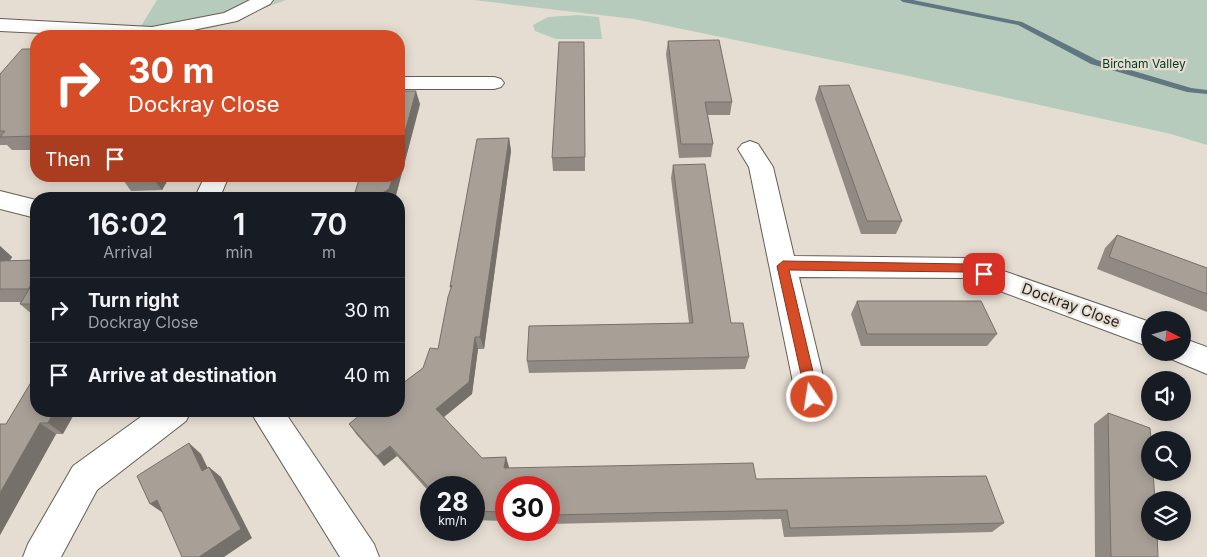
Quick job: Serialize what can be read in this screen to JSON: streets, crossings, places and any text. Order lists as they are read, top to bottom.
{
  "streets": {
    "street": ["Dockray Close"]
  },
  "parks": ["Bircham Valley"],
  "north": "right",
  "page": {
    "turn": ["30 m", "Dockray Close"],
    "then": "Then",
    "eta": [
      "16:02",
      "Arrival",
      "1",
      "min",
      "70",
      "m"
    ],
    "list": [
      {
        "name": "Turn right",
        "note": "Dockray Close",
        "value": "30 m"
      },
      {
        "name": "Arrive at destination",
        "value": "40 m"
      }
    ],
    "speed": "28 km/h",
    "limit": "30"
  }
}
